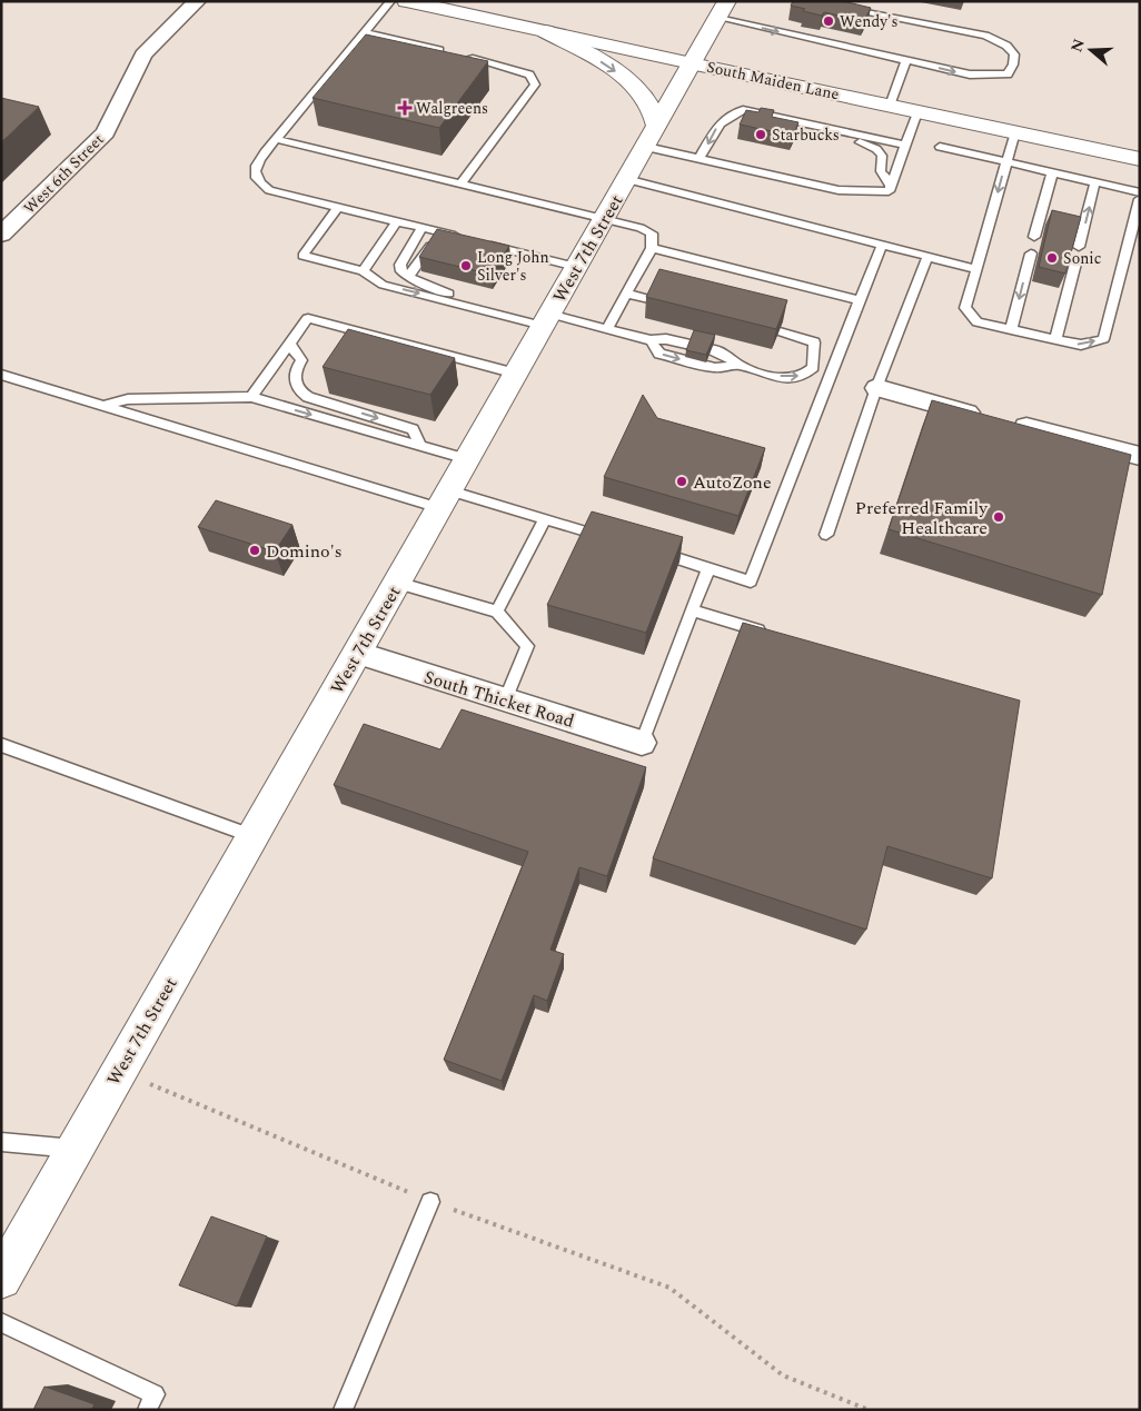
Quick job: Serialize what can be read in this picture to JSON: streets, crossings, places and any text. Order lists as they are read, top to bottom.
{
  "streets": {
    "main road": ["South Maiden Lane", "West 7th Street"],
    "street": ["West 6th Street", "South Thicket Road"]
  },
  "crossings": [
    ["South Maiden Lane", "West 7th Street"],
    ["West 7th Street", "South Thicket Road"]
  ],
  "places": {
    "other": [
      "Wendy's",
      "Starbucks",
      "Sonic",
      "Long John Silver's",
      "AutoZone",
      "Preferred Family Healthcare",
      "Domino's"
    ],
    "health": ["Walgreens"]
  },
  "north": "left"
}
